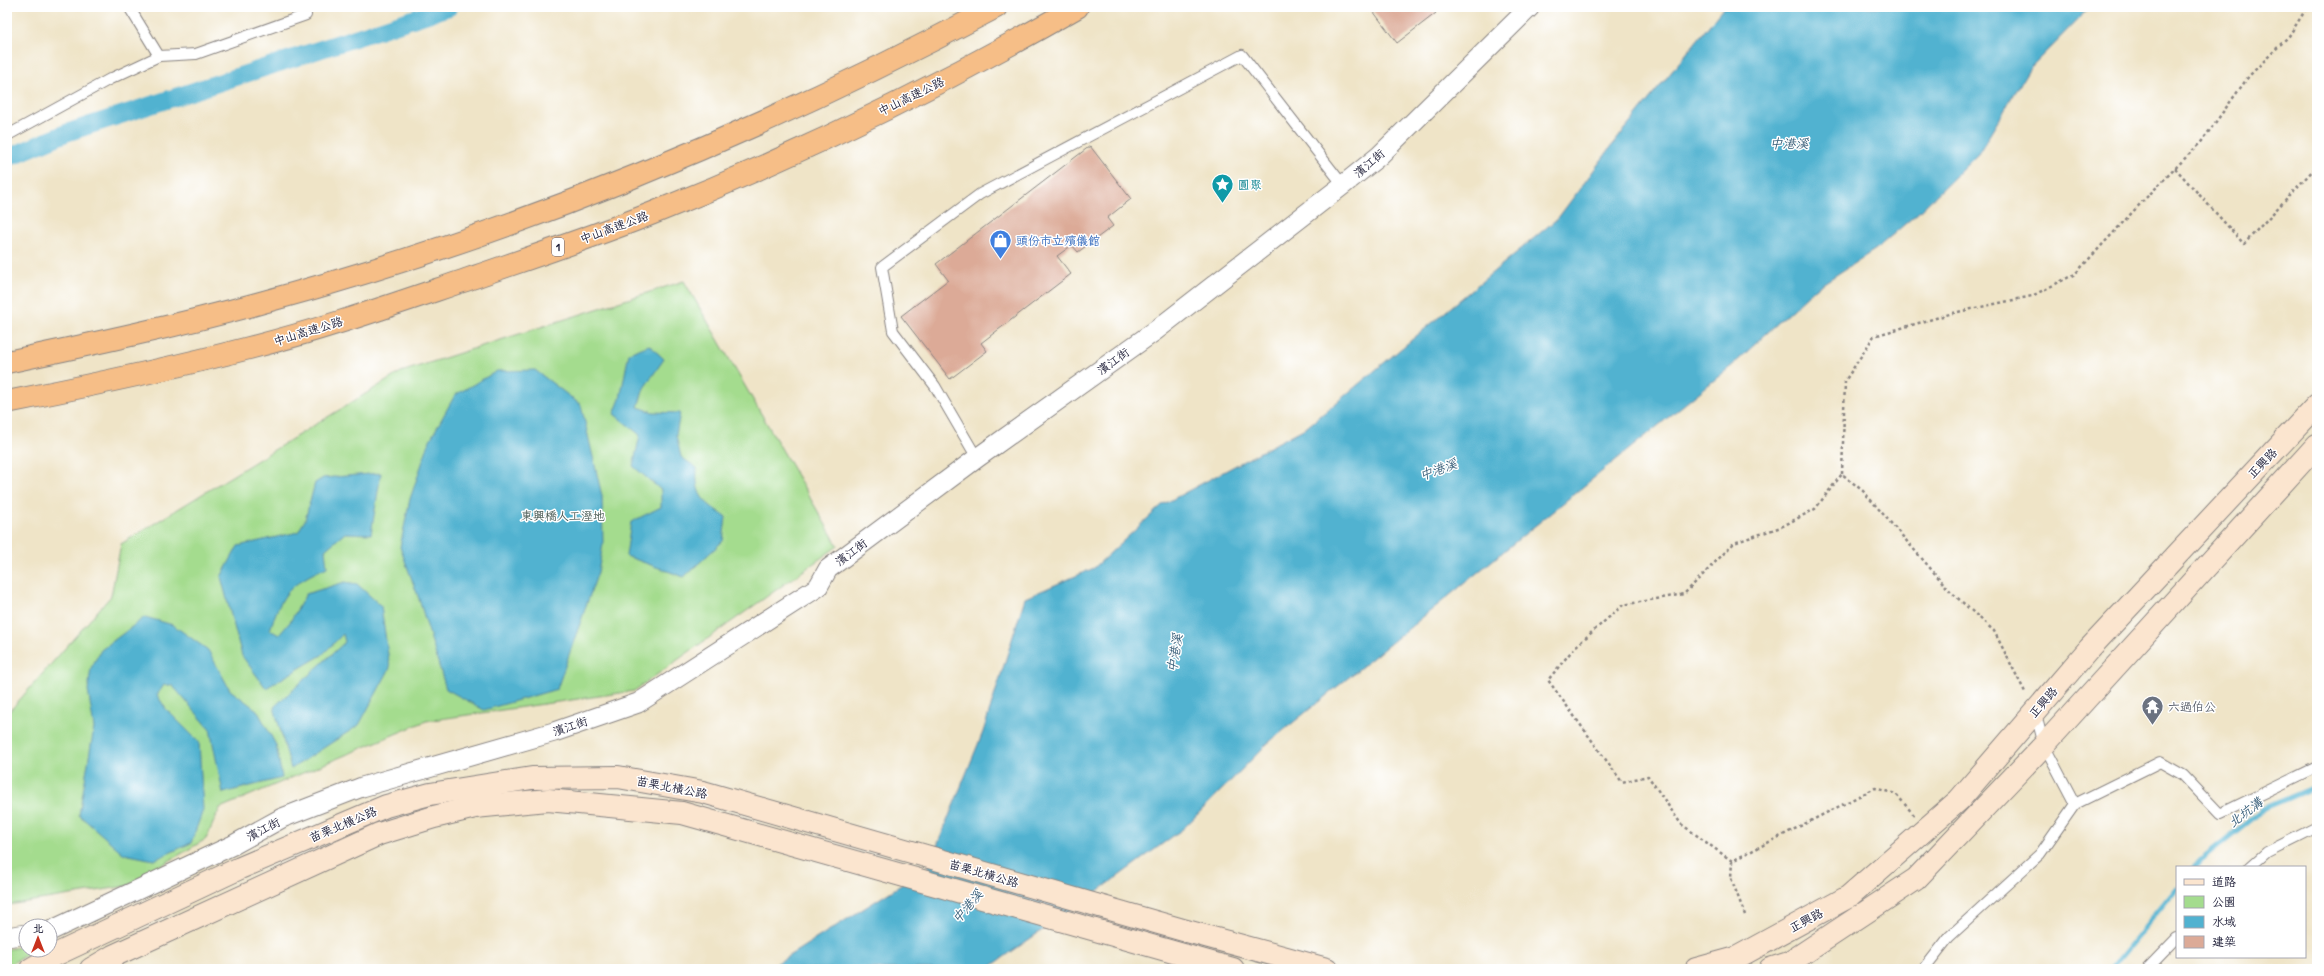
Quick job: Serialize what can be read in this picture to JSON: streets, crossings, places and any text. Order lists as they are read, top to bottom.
{
  "streets": {
    "highway": ["中山高速公路", "1"],
    "main road": ["正興路", "苗栗北橫公路"],
    "street": ["濱江街"]
  },
  "water": ["中港溪", "北坑溝"],
  "parks": ["東興橋人工溼地"],
  "places": {
    "place": ["圓聚"],
    "shop": ["頭份市立殯儀館"],
    "temple": ["六過伯公"]
  },
  "legend": [
    "道路",
    "公園",
    "水域",
    "建築"
  ],
  "north": "top"
}
